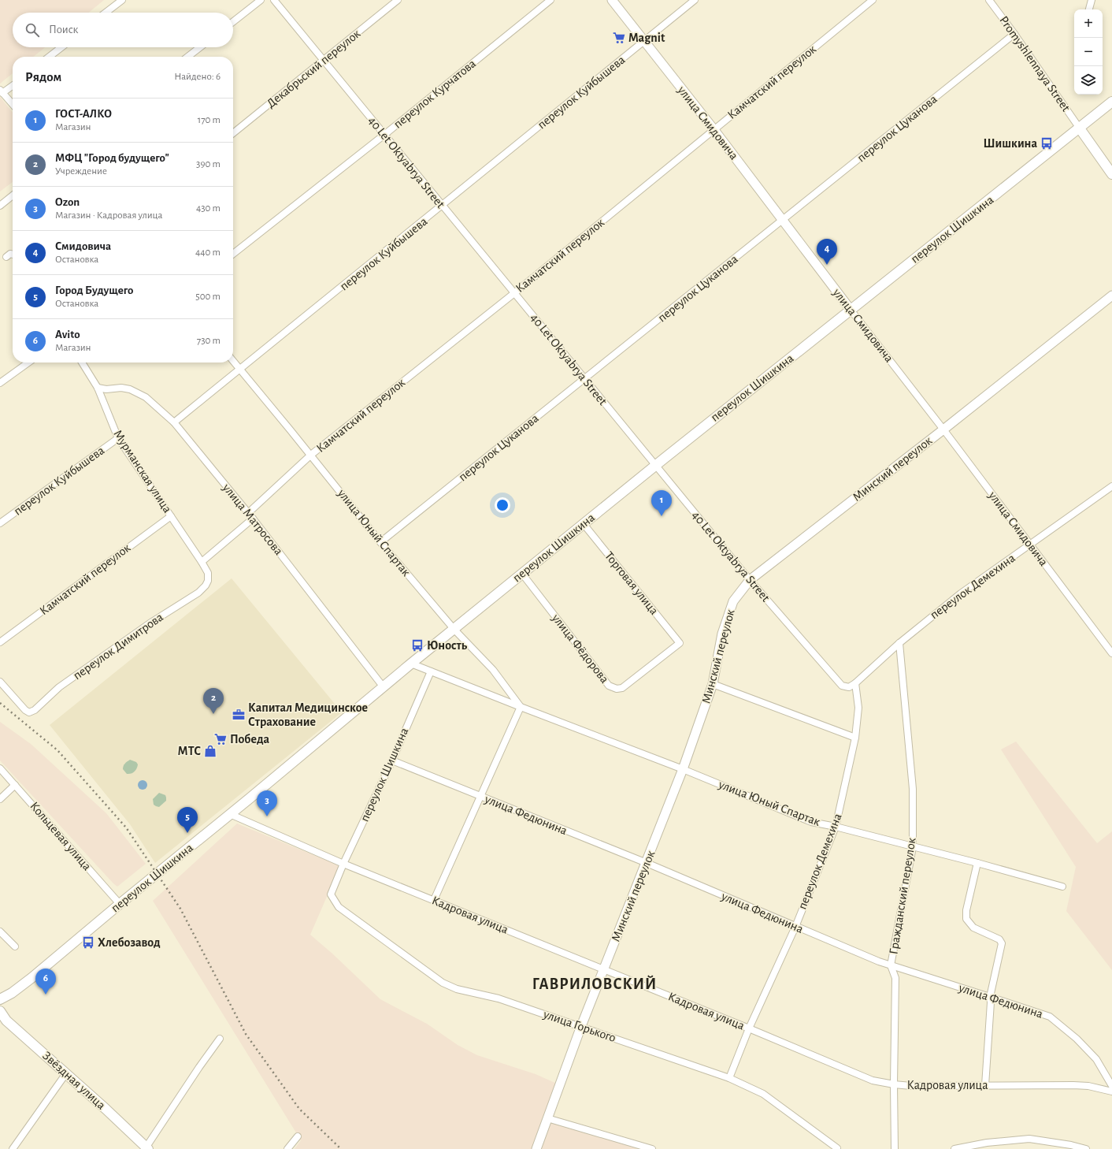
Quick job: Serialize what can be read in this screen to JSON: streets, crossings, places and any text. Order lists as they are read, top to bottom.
{
  "streets": {
    "main road": ["переулок Шишкина", "Звёздная улица"],
    "street": [
      "Promyshlennaya Street",
      "Декабрьский переулок",
      "Камчатский переулок",
      "переулок Куйбышева",
      "переулок Курчатова",
      "улица Смидовича",
      "переулок Цуканова",
      "40 Let Oktyabrya Street",
      "Минский переулок",
      "Мурманская улица",
      "улица Матросова",
      "улица Юный Спартак",
      "Торговая улица",
      "переулок Демехина",
      "переулок Димитрова",
      "улица Фёдорова",
      "улица Федюнина",
      "Кольцевая улица",
      "Гражданский переулок",
      "Кадровая улица",
      "улица Горького"
    ]
  },
  "crossings": [
    ["Promyshlennaya Street", "переулок Цуканова"],
    ["Promyshlennaya Street", "переулок Шишкина"],
    ["Декабрьский переулок", "40 Let Oktyabrya Street"],
    ["Камчатский переулок", "улица Смидовича"],
    ["Камчатский переулок", "40 Let Oktyabrya Street"],
    ["Камчатский переулок", "Мурманская улица"],
    ["Камчатский переулок", "улица Матросова"],
    ["Камчатский переулок", "улица Юный Спартак"],
    ["переулок Куйбышева", "улица Смидовича"],
    ["переулок Куйбышева", "40 Let Oktyabrya Street"],
    ["переулок Куйбышева", "Мурманская улица"],
    ["переулок Куйбышева", "улица Матросова"],
    ["переулок Куйбышева", "улица Юный Спартак"],
    ["переулок Курчатова", "40 Let Oktyabrya Street"],
    ["улица Смидовича", "переулок Цуканова"],
    ["улица Смидовича", "переулок Шишкина"],
    ["улица Смидовича", "Минский переулок"],
    ["улица Смидовича", "переулок Демехина"],
    ["переулок Цуканова", "40 Let Oktyabrya Street"],
    ["переулок Цуканова", "улица Юный Спартак"],
    ["40 Let Oktyabrya Street", "переулок Шишкина"],
    ["40 Let Oktyabrya Street", "Минский переулок"],
    ["40 Let Oktyabrya Street", "переулок Демехина"],
    ["переулок Шишкина", "улица Матросова"],
    ["переулок Шишкина", "улица Юный Спартак"],
    ["переулок Шишкина", "Торговая улица"],
    ["переулок Шишкина", "улица Фёдорова"],
    ["переулок Шишкина", "улица Федюнина"],
    ["переулок Шишкина", "Кольцевая улица"],
    ["переулок Шишкина", "Кадровая улица"],
    ["переулок Шишкина", "улица Горького"],
    ["Минский переулок", "улица Юный Спартак"],
    ["Минский переулок", "улица Федюнина"],
    ["Минский переулок", "Кадровая улица"],
    ["Минский переулок", "улица Горького"],
    ["Мурманская улица", "улица Матросова"],
    ["Мурманская улица", "переулок Димитрова"],
    ["улица Юный Спартак", "переулок Демехина"],
    ["улица Юный Спартак", "Гражданский переулок"],
    ["Торговая улица", "улица Фёдорова"],
    ["переулок Демехина", "улица Федюнина"],
    ["переулок Демехина", "Гражданский переулок"],
    ["переулок Демехина", "Кадровая улица"],
    ["переулок Демехина", "улица Горького"],
    ["улица Федюнина", "Гражданский переулок"],
    ["Гражданский переулок", "Кадровая улица"]
  ],
  "districts": ["ГАВРИЛОВСКИЙ"],
  "places": {
    "supermarket": ["Magnit", "Победа"],
    "bus stop": ["Шишкина", "Юность", "Хлебозавод"],
    "office": ["Капитал Медицинское Страхование"],
    "shop": ["МТС"]
  },
  "page": {
    "map_buttons": ["+", "−"],
    "search": "Поиск",
    "heading": ["Рядом", "Найдено: 6"],
    "list": [
      {
        "mark": "1",
        "name": "ГОСТ-АЛКО",
        "note": "Магазин",
        "value": "170 m"
      },
      {
        "mark": "2",
        "name": "МФЦ \"Город будущего\"",
        "note": "Учреждение",
        "value": "390 m"
      },
      {
        "mark": "3",
        "name": "Ozon",
        "note": "Магазин · Кадровая улица",
        "value": "430 m"
      },
      {
        "mark": "4",
        "name": "Смидовича",
        "note": "Остановка",
        "value": "440 m"
      },
      {
        "mark": "5",
        "name": "Город Будущего",
        "note": "Остановка",
        "value": "500 m"
      },
      {
        "mark": "6",
        "name": "Avito",
        "note": "Магазин",
        "value": "730 m"
      }
    ],
    "pins": [
      "4",
      "1",
      "2",
      "3",
      "5",
      "6"
    ]
  }
}
